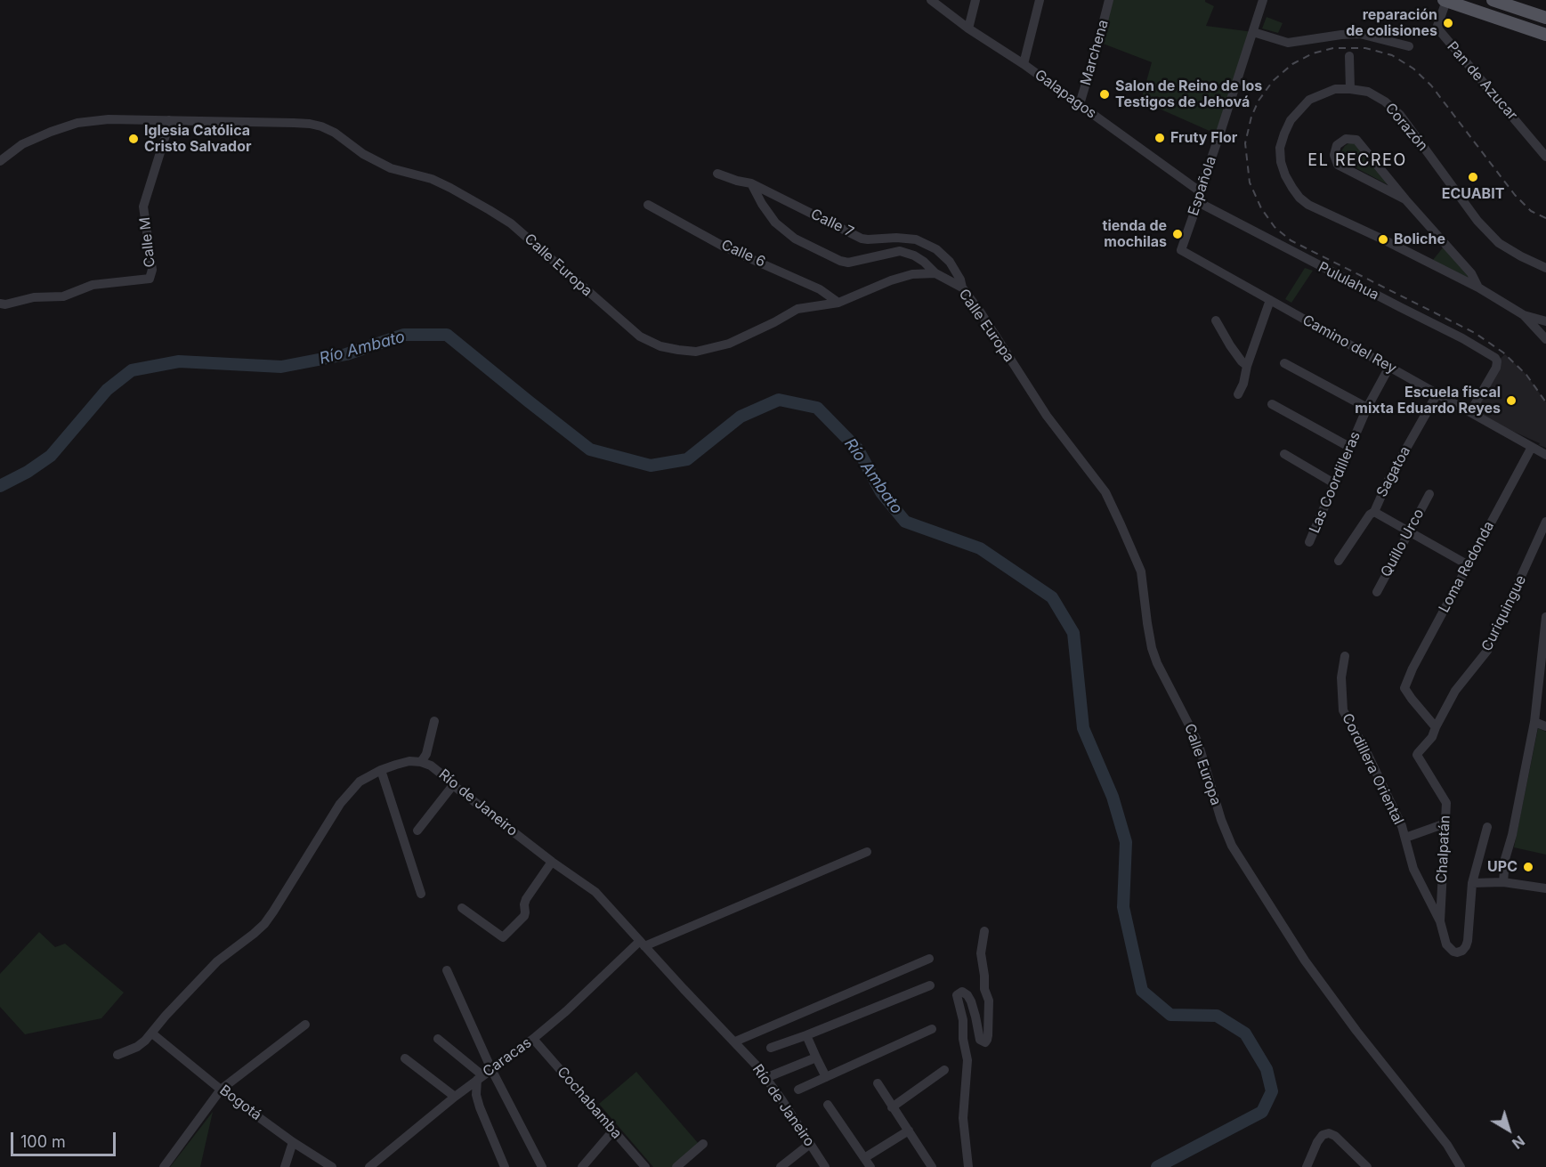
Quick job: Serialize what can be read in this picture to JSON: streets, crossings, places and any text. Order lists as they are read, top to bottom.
{
  "streets": {
    "street": [
      "Marchena",
      "Pan de Azucar",
      "Galapagos",
      "Corazón",
      "Española",
      "Calle 7",
      "Calle M",
      "Calle 6",
      "Calle Europa",
      "Pululahua",
      "Camino del Rey",
      "Sagatoa",
      "Las Coordilleras",
      "Quillo Urco",
      "Loma Redonda",
      "Curiquingue",
      "Cordillera Oriental",
      "Río de Janeiro",
      "Chalpatán",
      "Caracas",
      "Bogotá",
      "Cochabamba"
    ]
  },
  "crossings": [
    ["Marchena", "Galapagos"],
    ["Galapagos", "Española"],
    ["Española", "Pululahua"],
    ["Española", "Camino del Rey"],
    ["Calle 7", "Calle Europa"],
    ["Calle M", "Calle Europa"],
    ["Calle 6", "Calle Europa"],
    ["Pululahua", "Camino del Rey"],
    ["Camino del Rey", "Sagatoa"],
    ["Camino del Rey", "Las Coordilleras"],
    ["Camino del Rey", "Loma Redonda"],
    ["Sagatoa", "Quillo Urco"],
    ["Sagatoa", "Loma Redonda"],
    ["Loma Redonda", "Curiquingue"],
    ["Loma Redonda", "Chalpatán"],
    ["Curiquingue", "Chalpatán"],
    ["Cordillera Oriental", "Chalpatán"],
    ["Río de Janeiro", "Caracas"],
    ["Río de Janeiro", "Bogotá"],
    ["Caracas", "Cochabamba"]
  ],
  "districts": ["EL RECREO"],
  "water": ["Río Ambato"],
  "places": [
    "reparación de colisiones",
    "Salon de Reino de los Testigos de Jehová",
    "Fruty Flor",
    "Iglesia Católica Cristo Salvador",
    "ECUABIT",
    "tienda de mochilas",
    "Boliche",
    "Escuela fiscal mixta Eduardo Reyes",
    "UPC"
  ],
  "scale_bar": "100 m",
  "north": "bottom right"
}
